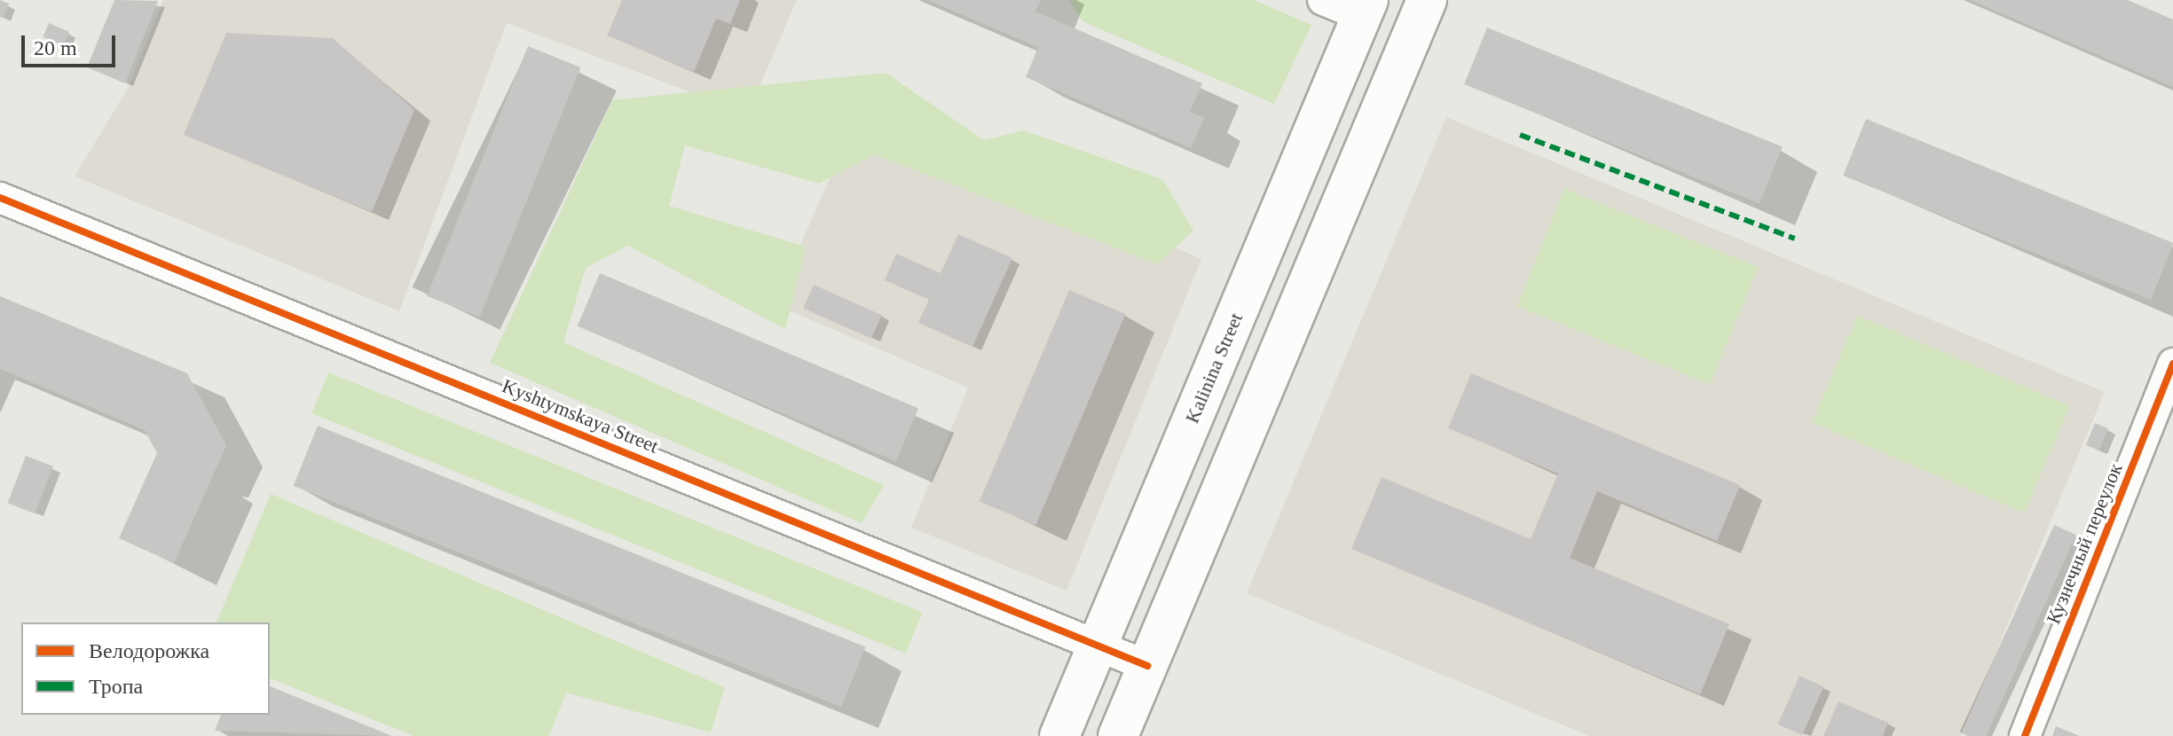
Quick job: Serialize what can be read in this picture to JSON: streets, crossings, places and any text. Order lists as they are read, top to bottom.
{
  "streets": {
    "main road": ["Kalinina Street"],
    "street": ["Kyshtymskaya Street", "Кузнечный переулок"]
  },
  "crossings": [
    ["Kalinina Street", "Kyshtymskaya Street"]
  ],
  "legend": ["Велодорожка", "Тропа"],
  "scale_bar": "20 m"
}
